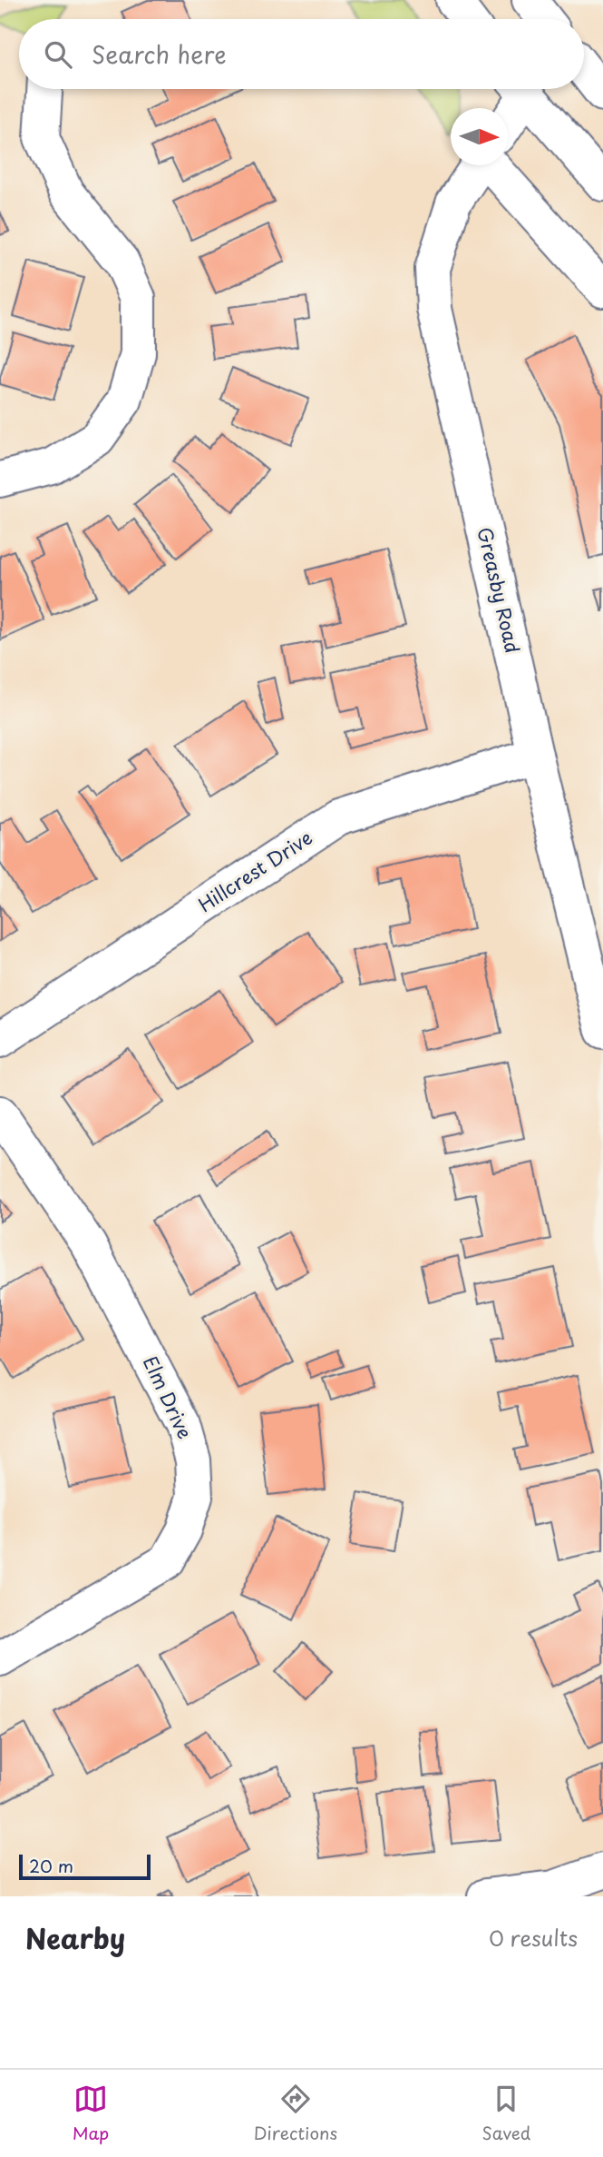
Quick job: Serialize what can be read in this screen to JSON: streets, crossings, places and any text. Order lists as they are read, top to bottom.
{
  "streets": {
    "street": ["Greasby Road", "Hillcrest Drive", "Elm Drive"]
  },
  "crossings": [
    ["Greasby Road", "Hillcrest Drive"]
  ],
  "scale_bar": "20 m",
  "north": "right",
  "page": {
    "search": "Search here",
    "scale": "20 m",
    "heading": ["Nearby", "0 results"],
    "nav": ["Map", "Directions", "Saved"]
  }
}
